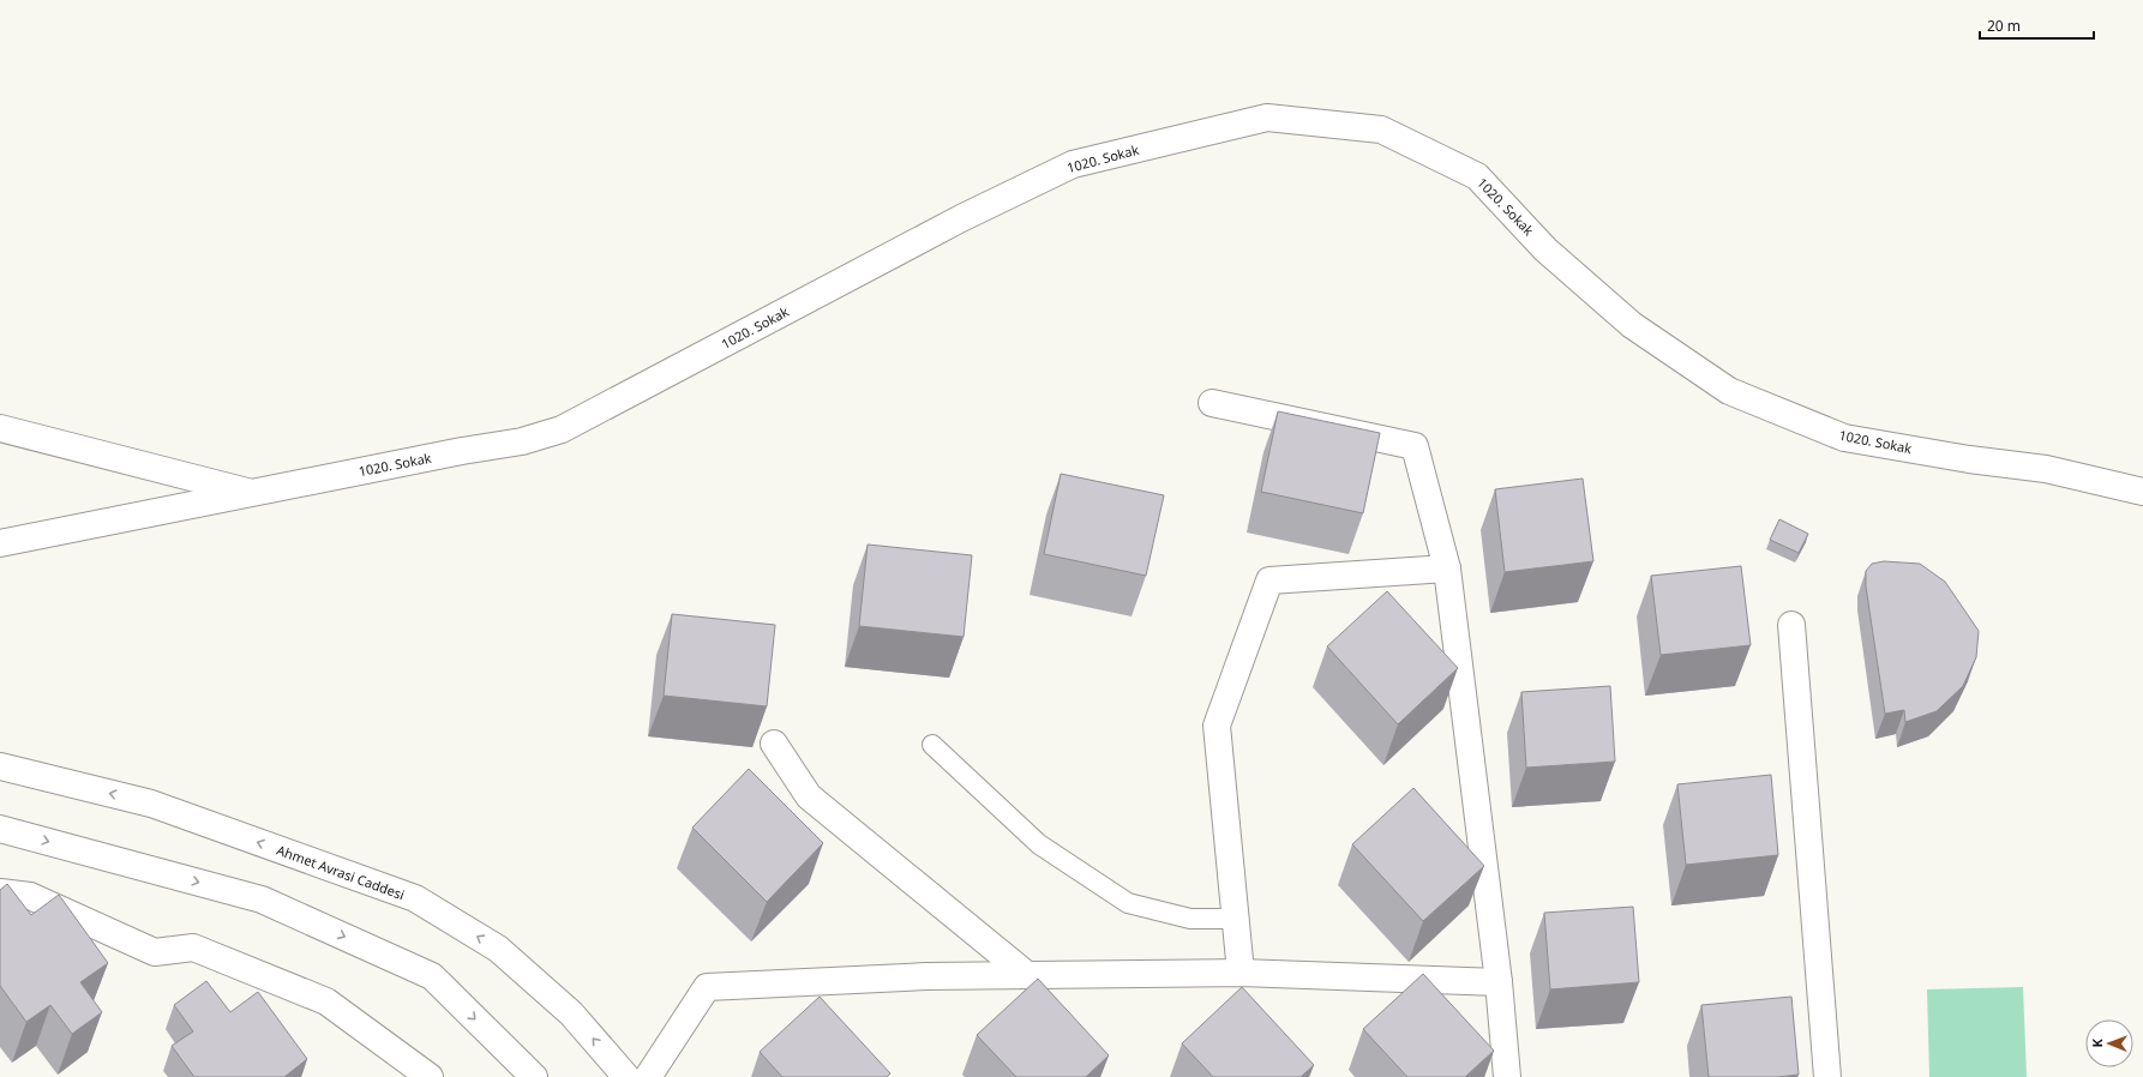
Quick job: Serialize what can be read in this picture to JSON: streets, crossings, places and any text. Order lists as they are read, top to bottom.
{
  "streets": {
    "street": ["1020. Sokak", "Ahmet Avrasi Caddesi"]
  },
  "scale_bar": "20 m",
  "north": "left"
}
